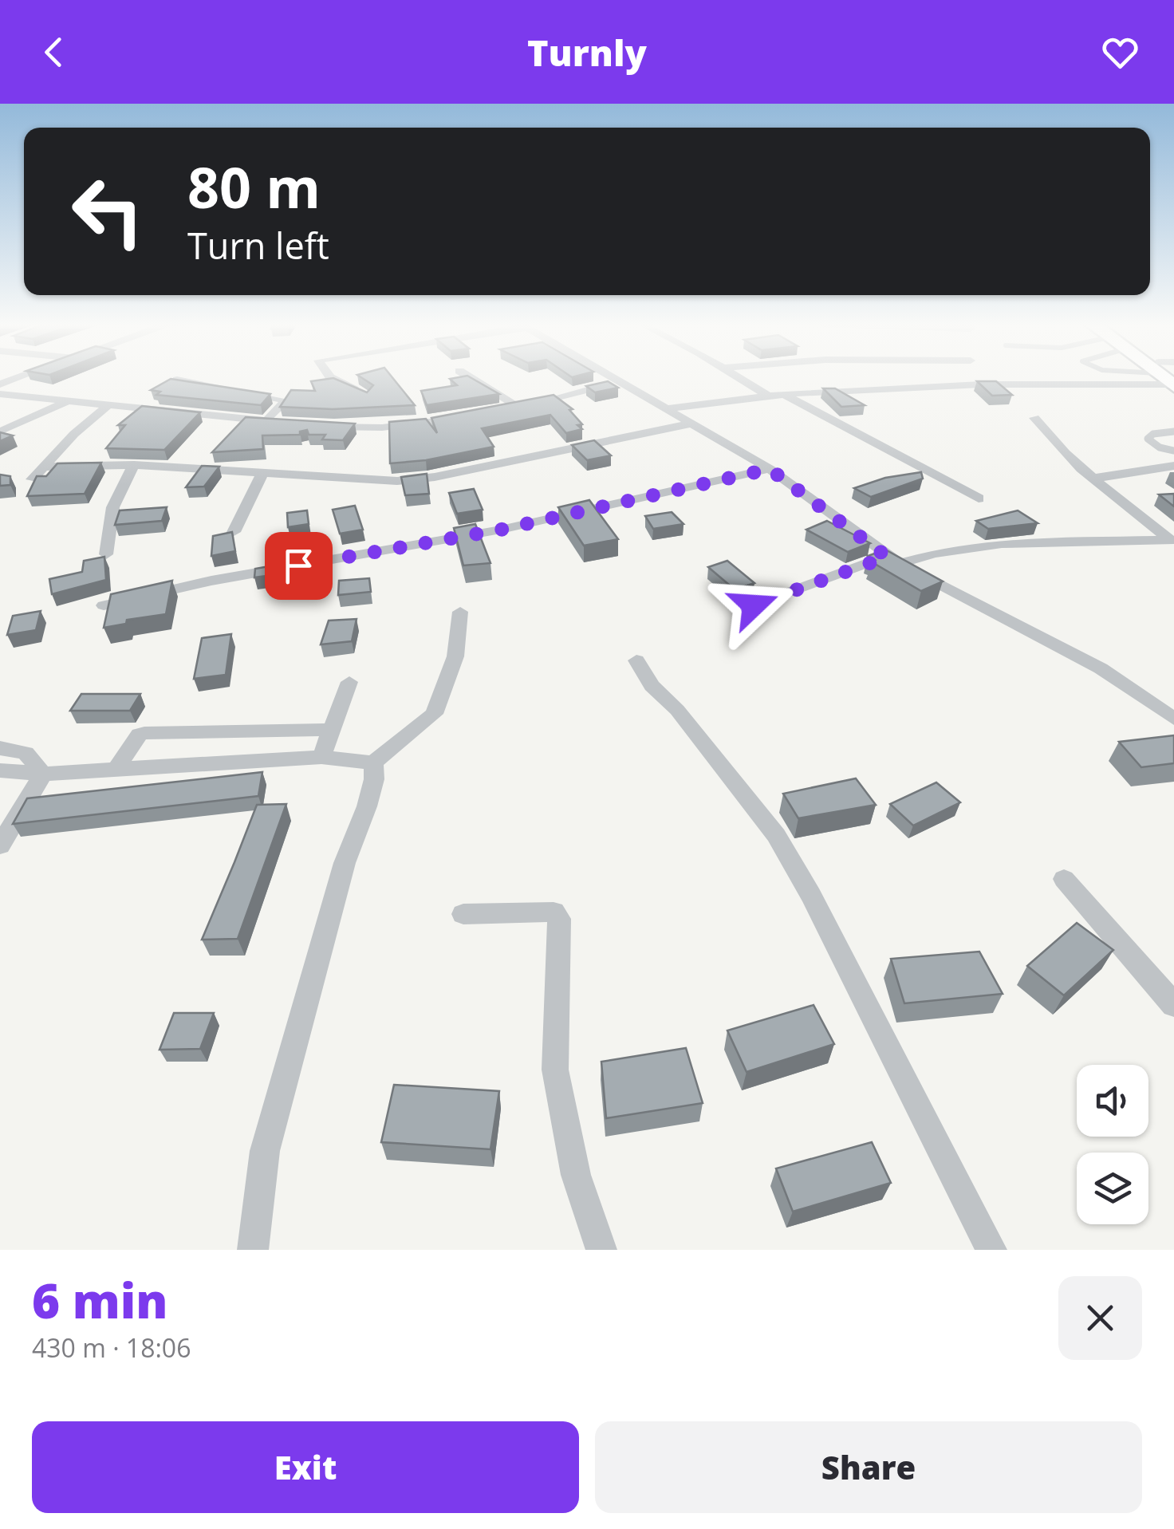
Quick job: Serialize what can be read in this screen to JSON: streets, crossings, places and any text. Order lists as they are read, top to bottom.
{
  "page": {
    "header": "Turnly",
    "turn": ["80 m", "Turn left"],
    "heading": ["6 min", "430 m · 18:06"],
    "buttons": ["Exit", "Share"]
  }
}
